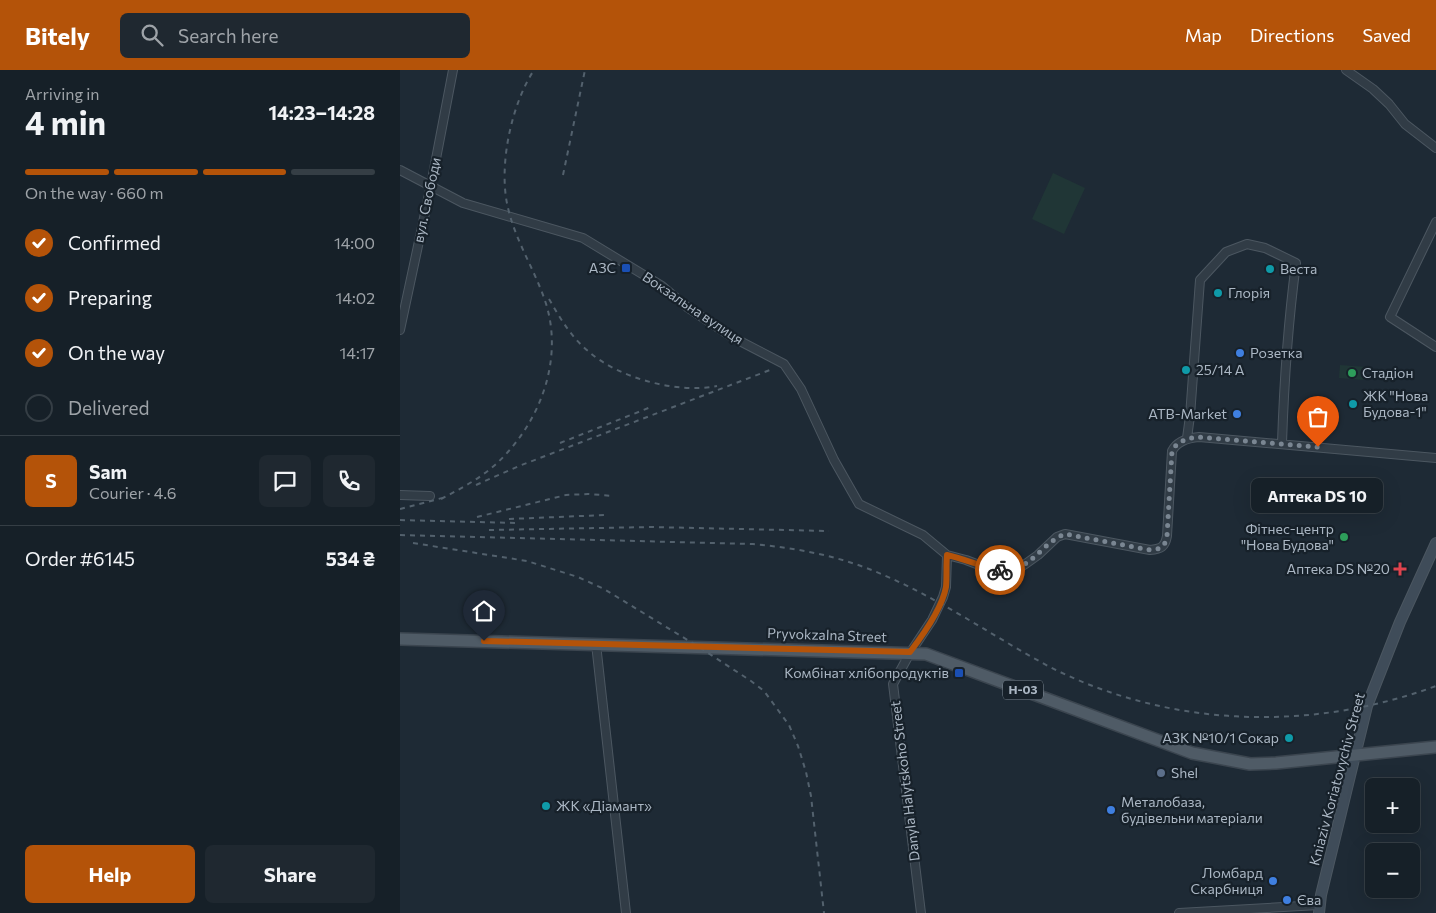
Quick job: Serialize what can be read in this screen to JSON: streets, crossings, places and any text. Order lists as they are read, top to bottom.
{
  "streets": {
    "main road": ["Pryvokzalna Street", "Н-03", "Kniaziv Koriatovychiv Street"],
    "street": ["вул. Свободи", "Вокзальна вулиця", "Danyla Halytskoho Street"]
  },
  "crossings": [
    ["вул. Свободи", "Вокзальна вулиця"],
    ["Pryvokzalna Street", "Н-03"],
    ["Pryvokzalna Street", "Kniaziv Koriatovychiv Street"],
    ["Pryvokzalna Street", "Danyla Halytskoho Street"],
    ["Н-03", "Kniaziv Koriatovychiv Street"]
  ],
  "places": {
    "transit": ["АЗС", "Комбінат хлібопродуктів"],
    "other": [
      "Веста",
      "Глорія",
      "Розетка",
      "25/14 А",
      "Стадіон",
      "ЖК \"Нова Будова-1\"",
      "ATB-Market",
      "Аптека DS 10",
      "Фітнес-центр \"Нова Будова\"",
      "АЗК №10/1 Сокар",
      "Shel",
      "ЖК «Діамант»",
      "Металобаза, будівельни матеріали",
      "Ломбард Скарбниця",
      "Єва"
    ],
    "health": ["Аптека DS №20"]
  },
  "page": {
    "header": "Bitely",
    "search": "Search here",
    "nav": ["Map", "Directions", "Saved"],
    "heading": ["4 min", "Arriving in", "14:23–14:28"],
    "panel": [
      "Sam",
      "Courier · 4.6",
      "Order #6145",
      "534 ₴"
    ],
    "bar": "On the way · 660 m",
    "list": [
      ["Confirmed", "14:00"],
      ["Preparing", "14:02"],
      ["On the way", "14:17"],
      "Delivered"
    ],
    "round": "S",
    "bubble": "Аптека DS 10",
    "map_buttons": ["+", "−"],
    "buttons": ["Help", "Share"]
  }
}
